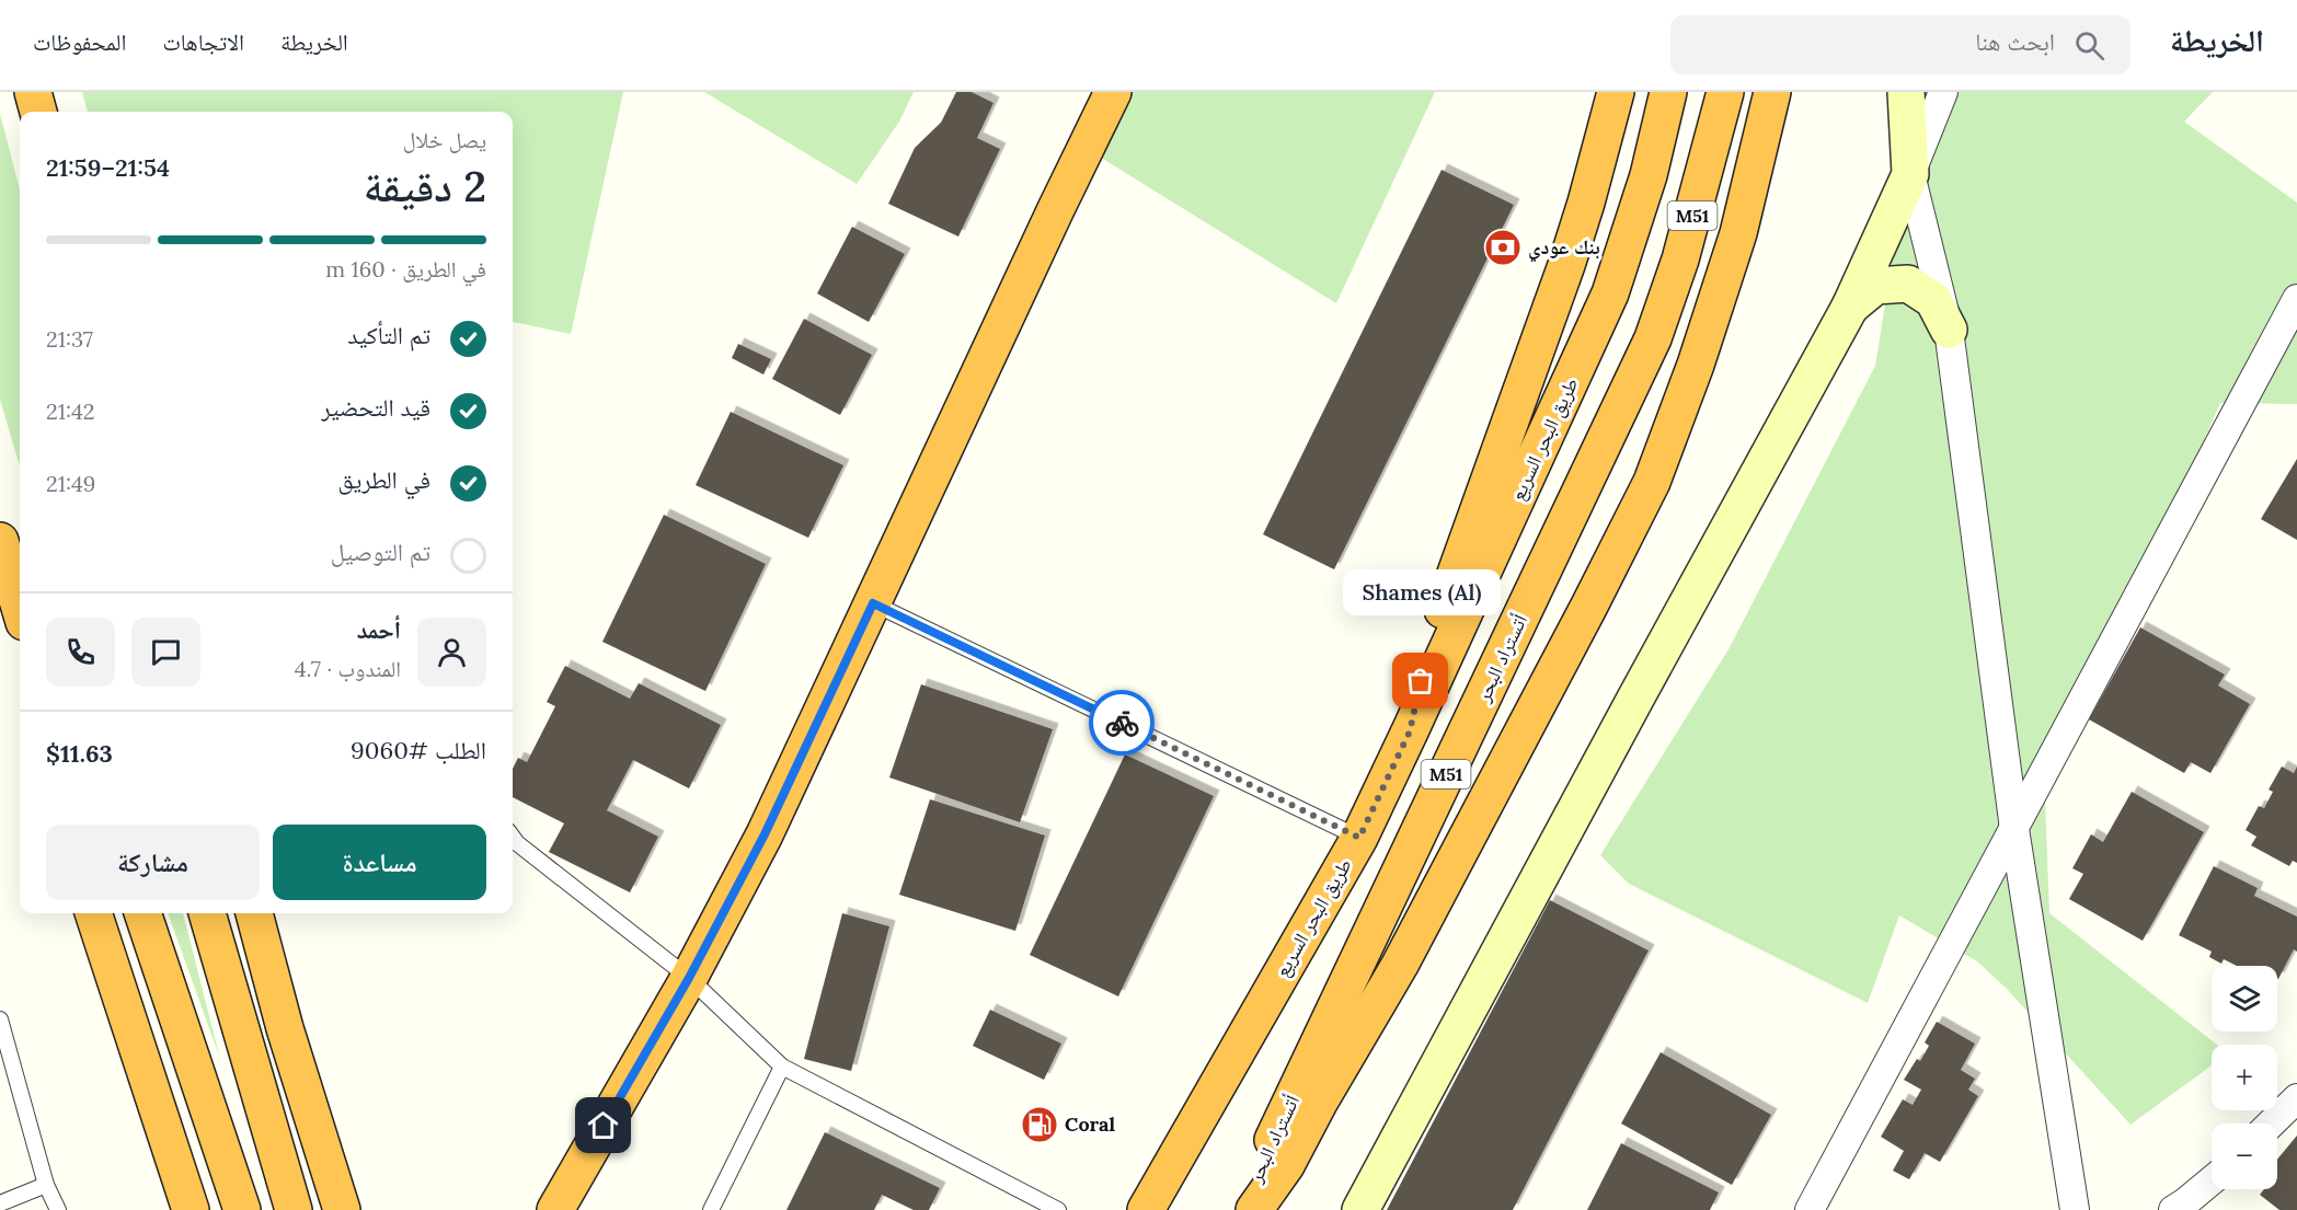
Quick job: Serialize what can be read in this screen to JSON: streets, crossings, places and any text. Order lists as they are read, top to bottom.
{
  "streets": {
    "highway": ["M51", "طريق البحر السريع", "أتستراد البحر"]
  },
  "places": {
    "bank": ["بنك عودي"],
    "other": ["Shames (Al)"],
    "fuel station": ["Coral"]
  },
  "page": {
    "header": "الخريطة",
    "search": "ابحث هنا",
    "nav": ["الخريطة", "الاتجاهات", "المحفوظات"],
    "heading": ["2 دقيقة", "يصل خلال", "21:54–21:59"],
    "panel": [
      "أحمد",
      "المندوب · 4.7",
      "الطلب #9060",
      "$11.63"
    ],
    "bar": "في الطريق · 160 m",
    "list": [
      ["تم التأكيد", "21:37"],
      ["قيد التحضير", "21:42"],
      ["في الطريق", "21:49"],
      "تم التوصيل"
    ],
    "bubble": "Shames (Al)",
    "buttons": ["مساعدة", "مشاركة"],
    "map_buttons": ["+", "−"]
  }
}
